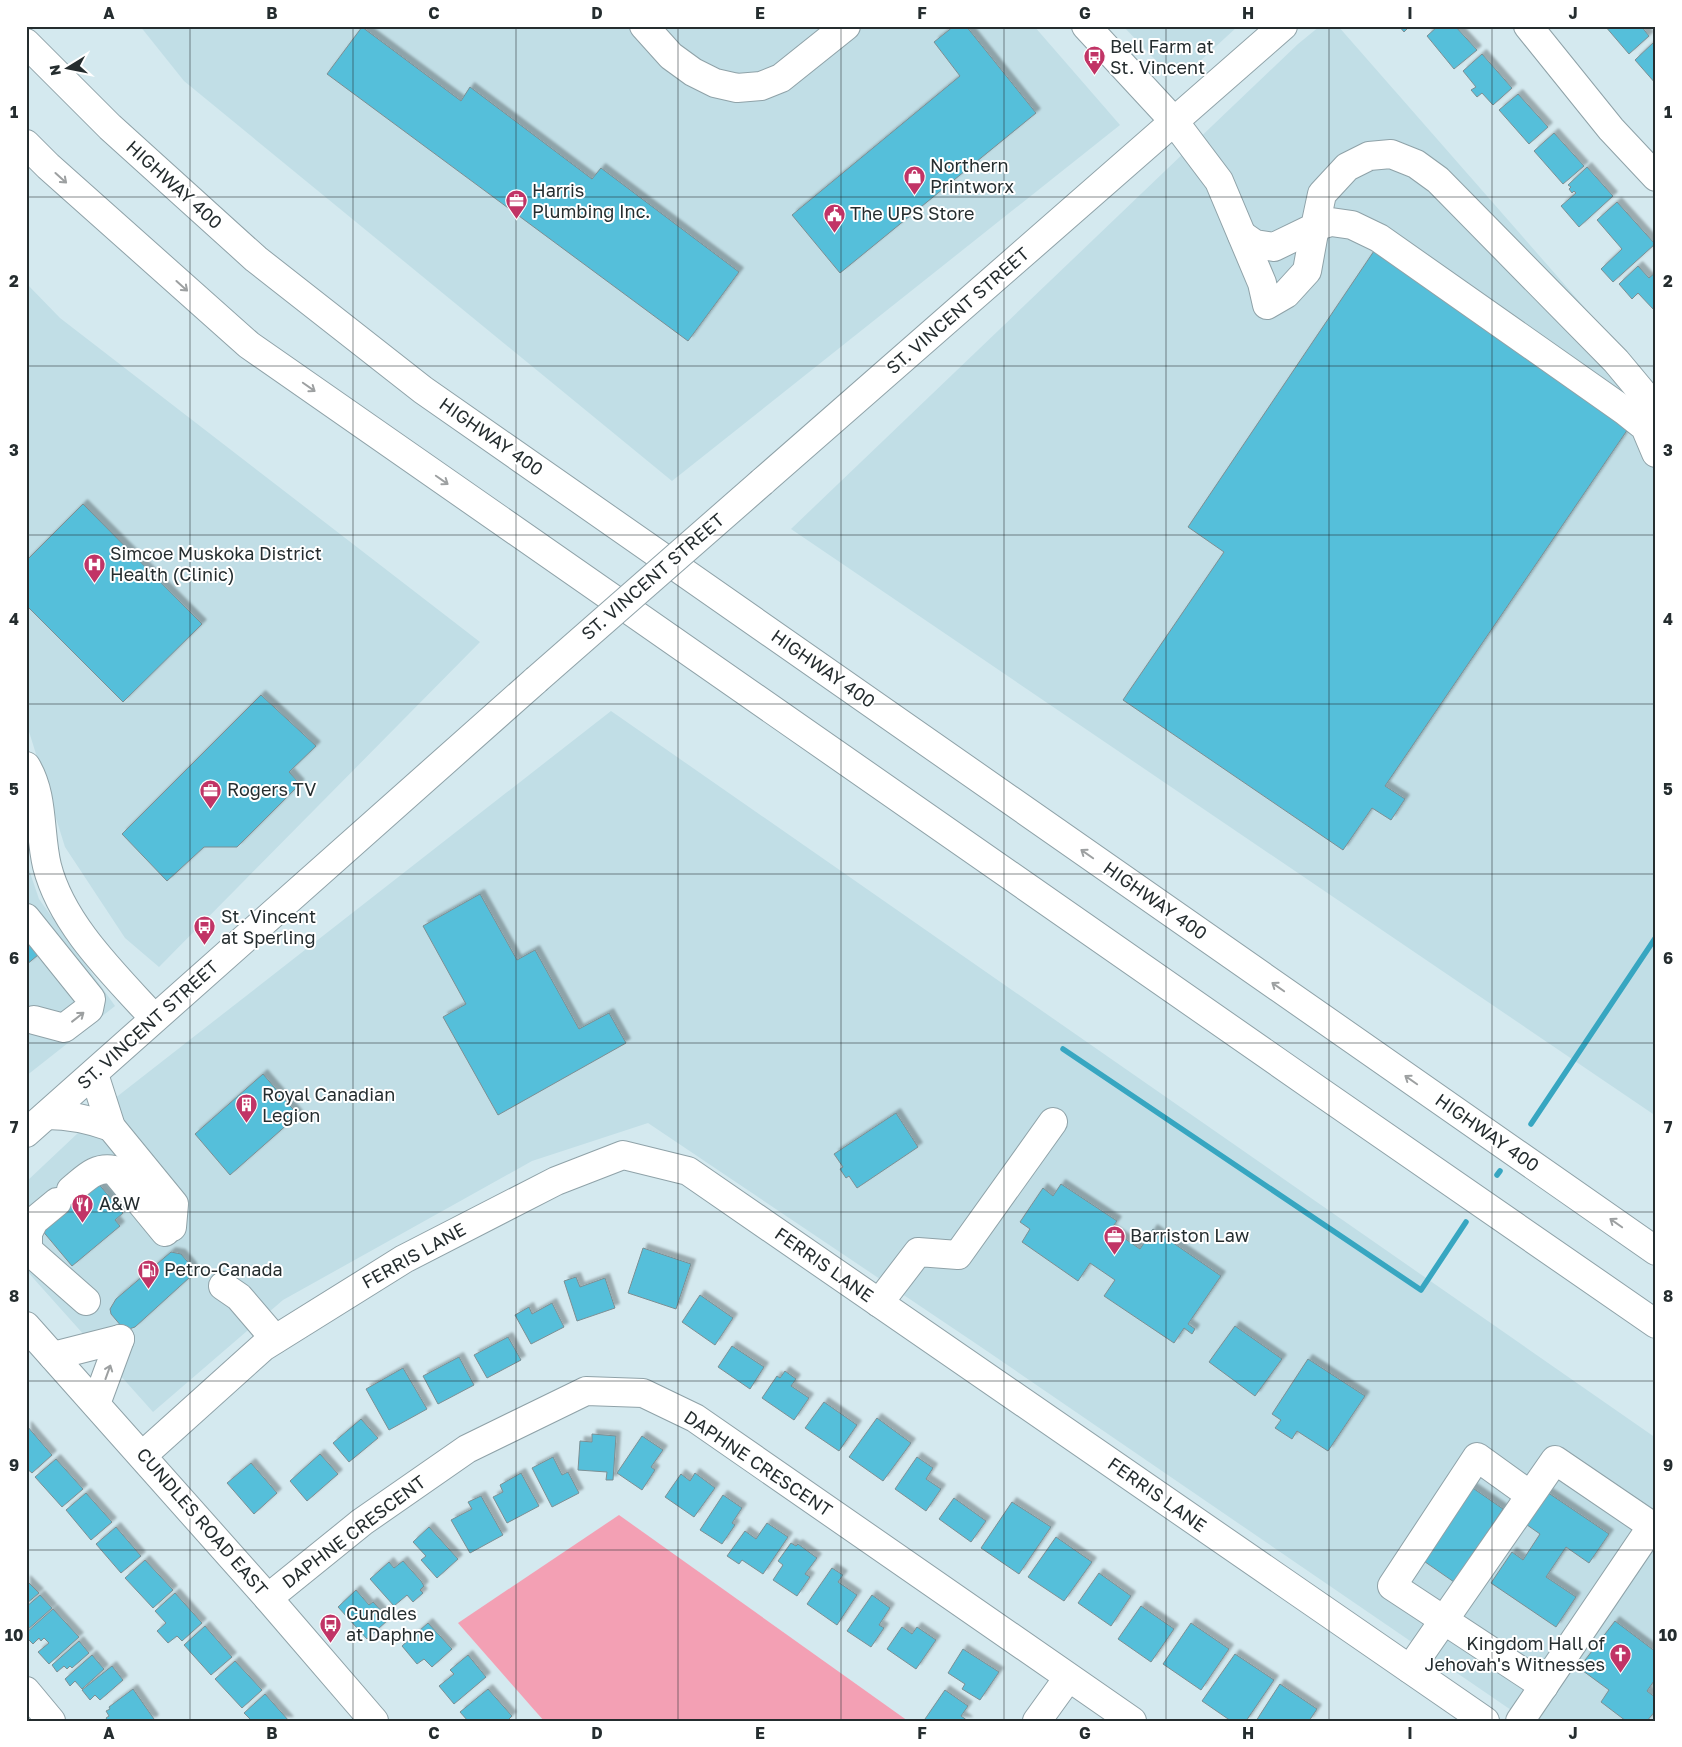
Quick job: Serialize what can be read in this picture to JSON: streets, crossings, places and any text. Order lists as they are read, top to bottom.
{
  "streets": {
    "main road": [
      "HIGHWAY 400",
      "ST. VINCENT STREET",
      "FERRIS LANE",
      "DAPHNE CRESCENT",
      "CUNDLES ROAD EAST"
    ]
  },
  "crossings": [
    ["FERRIS LANE", "CUNDLES ROAD EAST"],
    ["DAPHNE CRESCENT", "CUNDLES ROAD EAST"]
  ],
  "places": {
    "bus stop": ["Bell Farm at St. Vincent", "St. Vincent at Sperling", "Cundles at Daphne"],
    "shop": ["Northern Printworx"],
    "office": ["Harris Plumbing Inc.", "Rogers TV", "Barriston Law"],
    "public building": ["The UPS Store"],
    "hospital": ["Simcoe Muskoka District Health (Clinic)"],
    "building": ["Royal Canadian Legion"],
    "restaurant": ["A&W"],
    "fuel station": ["Petro-Canada"],
    "church": ["Kingdom Hall of Jehovah's Witnesses"]
  },
  "north": "left",
  "grid": {
    "columns": [
      "A",
      "B",
      "C",
      "D",
      "E",
      "F",
      "G",
      "H",
      "I",
      "J"
    ],
    "rows": [
      "1",
      "2",
      "3",
      "4",
      "5",
      "6",
      "7",
      "8",
      "9",
      "10"
    ]
  }
}
